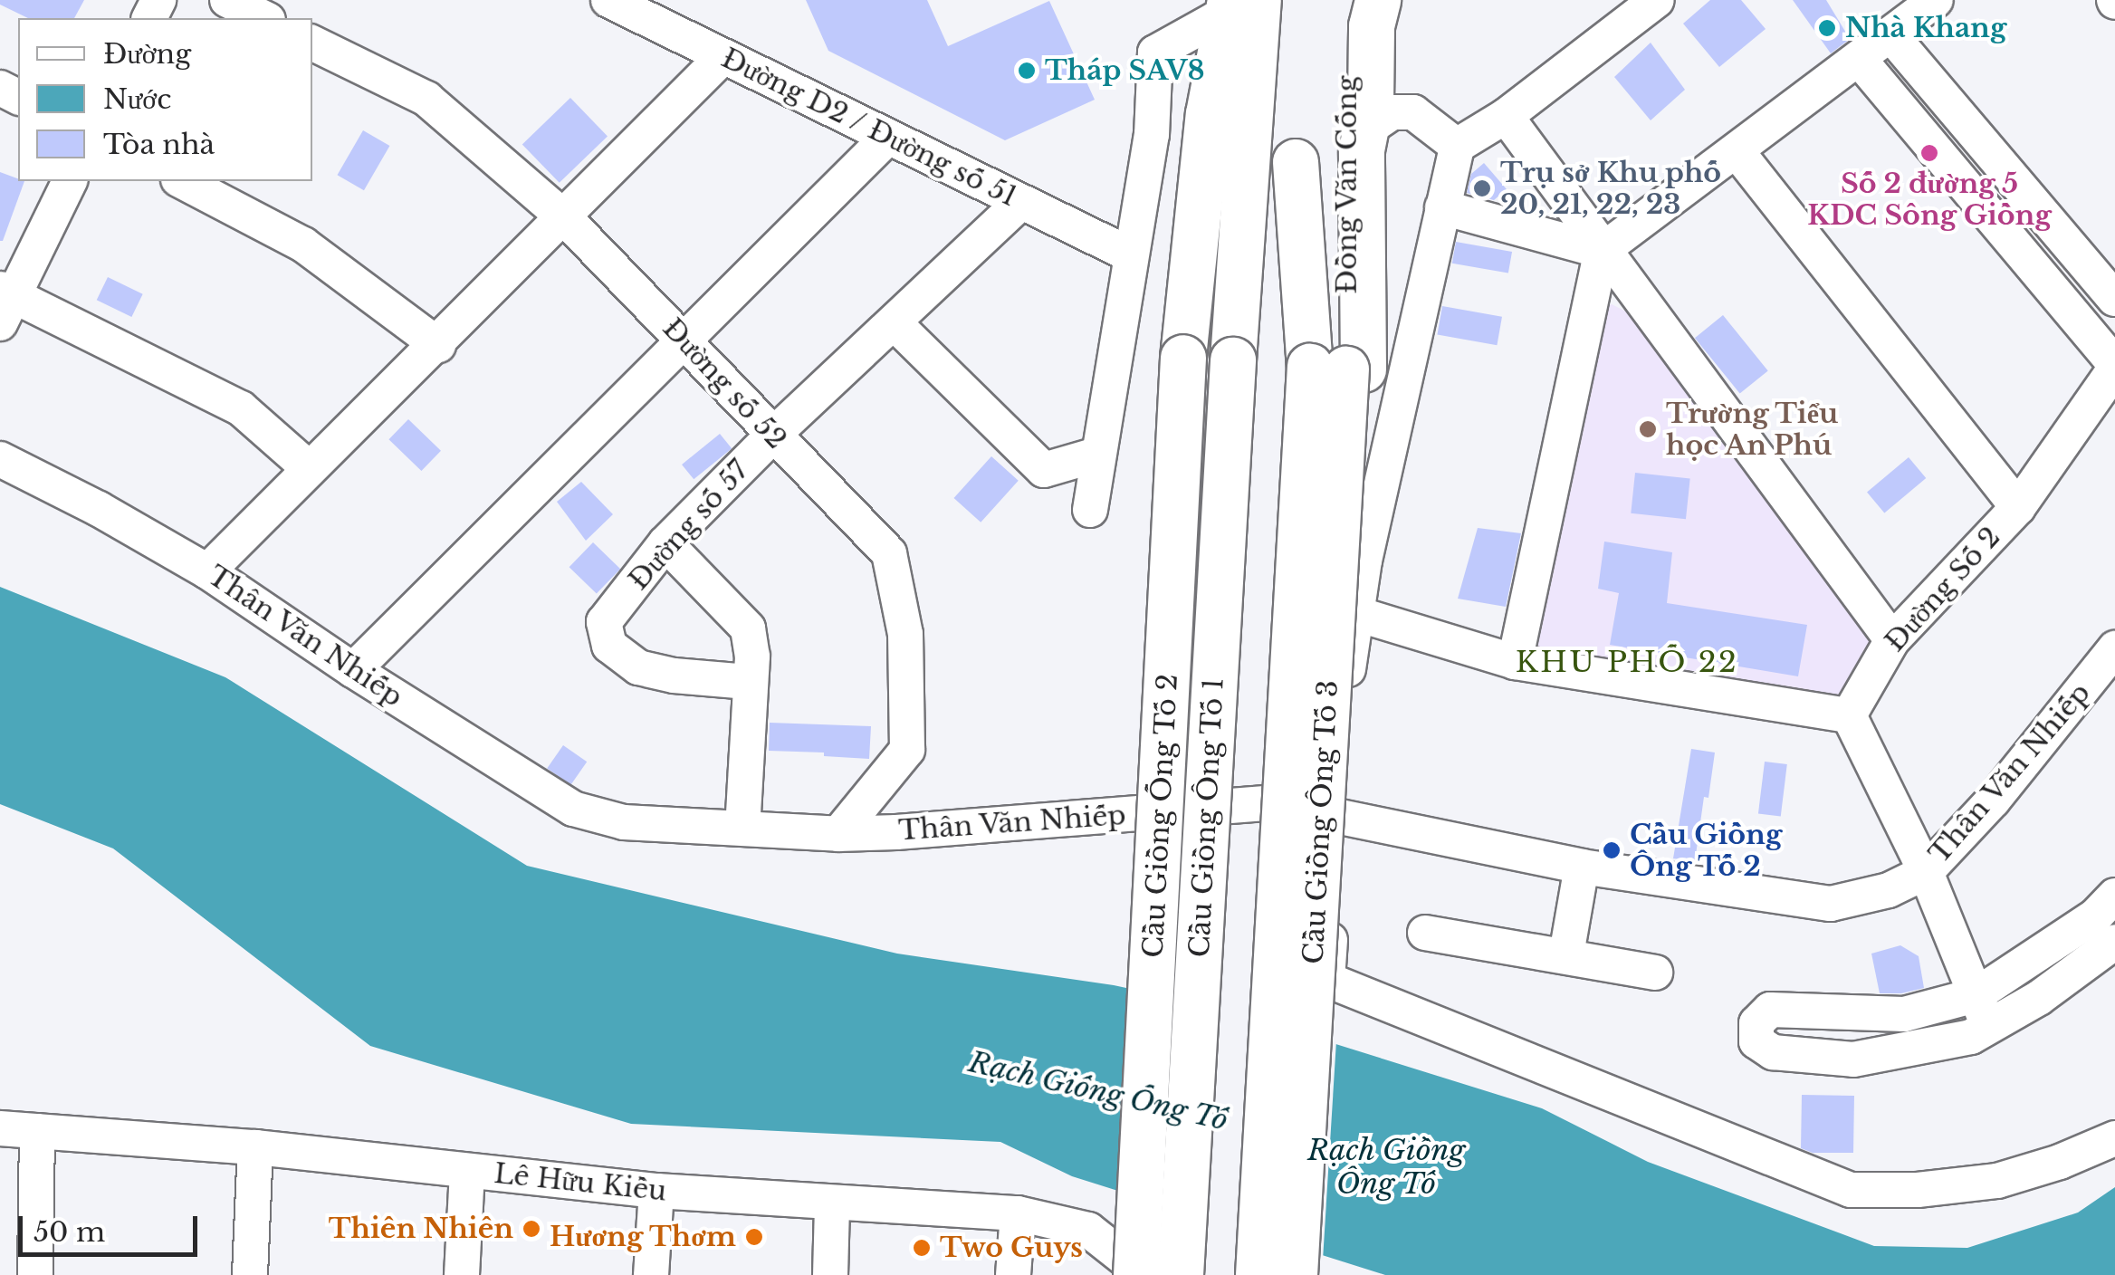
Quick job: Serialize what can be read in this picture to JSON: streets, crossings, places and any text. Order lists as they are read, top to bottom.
{
  "streets": {
    "main road": [
      "Đồng Văn Cống",
      "Cầu Giồng Ống Tố 2",
      "Cầu Giồng Ông Tố 1",
      "Cầu Giồng Ông Tố 3"
    ],
    "street": [
      "Đường D2 / Đường số 51",
      "Đường số 52",
      "Đường số 57",
      "Đường Số 2",
      "Thân Văn Nhiếp",
      "Lê Hữu Kiều"
    ]
  },
  "crossings": [
    ["Đường D2 / Đường số 51", "Đường số 57"],
    ["Đồng Văn Cống", "Cầu Giồng Ông Tố 3"],
    ["Đường số 52", "Đường số 57"],
    ["Đường số 52", "Thân Văn Nhiếp"],
    ["Cầu Giồng Ống Tố 2", "Cầu Giồng Ông Tố 1"]
  ],
  "districts": ["KHU PHỐ 22"],
  "water": ["Rạch Giống Ống Tố", "Rạch Giồng Ông Tố"],
  "places": [
    "Nhà Khang",
    "Tháp SAV8",
    "Số 2 đường 5 KDC Sông Giồng",
    "Trụ sở Khu phố 20, 21, 22, 23",
    "Trường Tiểu học An Phú",
    "Cầu Giồng Ông Tố 2",
    "Thiên Nhiên",
    "Hương Thơm",
    "Two Guys"
  ],
  "legend": ["Đường", "Nước", "Tòa nhà"],
  "scale_bar": "50 m"
}
